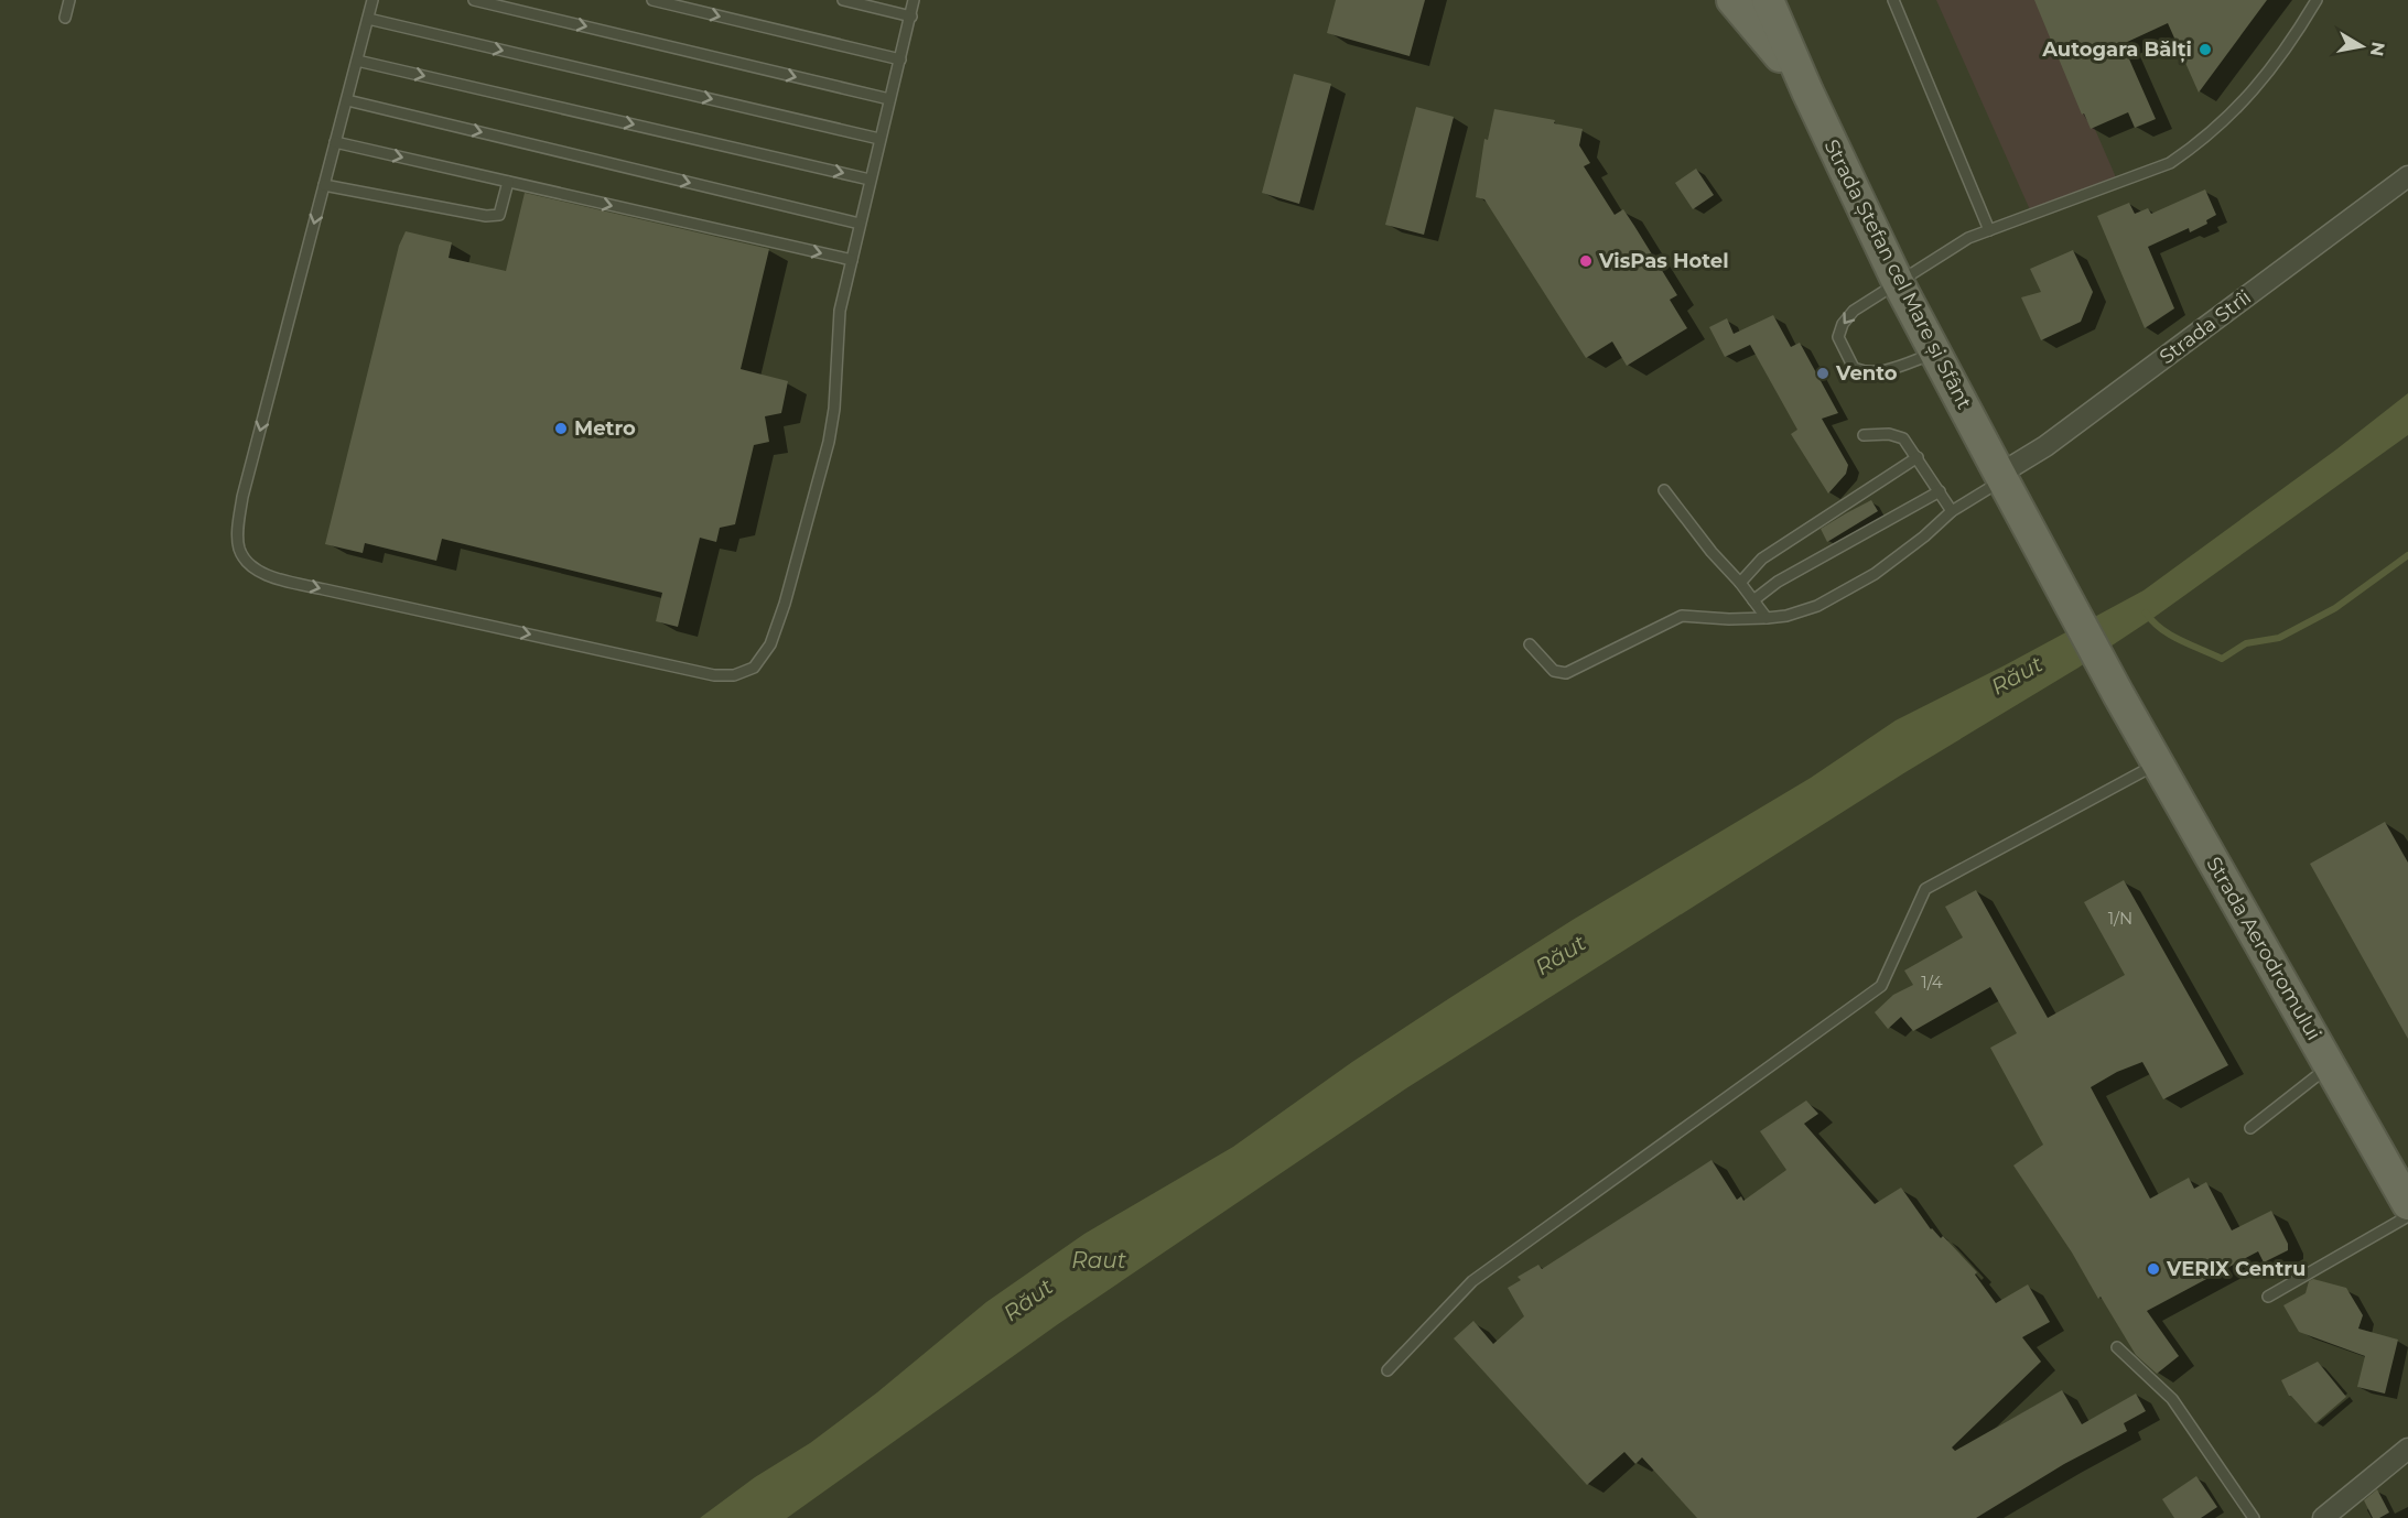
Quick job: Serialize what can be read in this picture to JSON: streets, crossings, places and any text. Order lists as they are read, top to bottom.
{
  "streets": {
    "main road": ["Strada Ștefan cel Mare și Sfânt", "Strada Aerodromului"],
    "street": ["Strada Strîi"]
  },
  "crossings": [
    ["Strada Ștefan cel Mare și Sfânt", "Strada Strîi"],
    ["Strada Ștefan cel Mare și Sfânt", "Strada Aerodromului"]
  ],
  "water": ["Răut", "Raut"],
  "places": [
    "Autogara Bălți",
    "VisPas Hotel",
    "Vento",
    "Metro",
    "VERIX Centru"
  ],
  "house_numbers": ["1/N", "1/4"],
  "north": "right"
}
